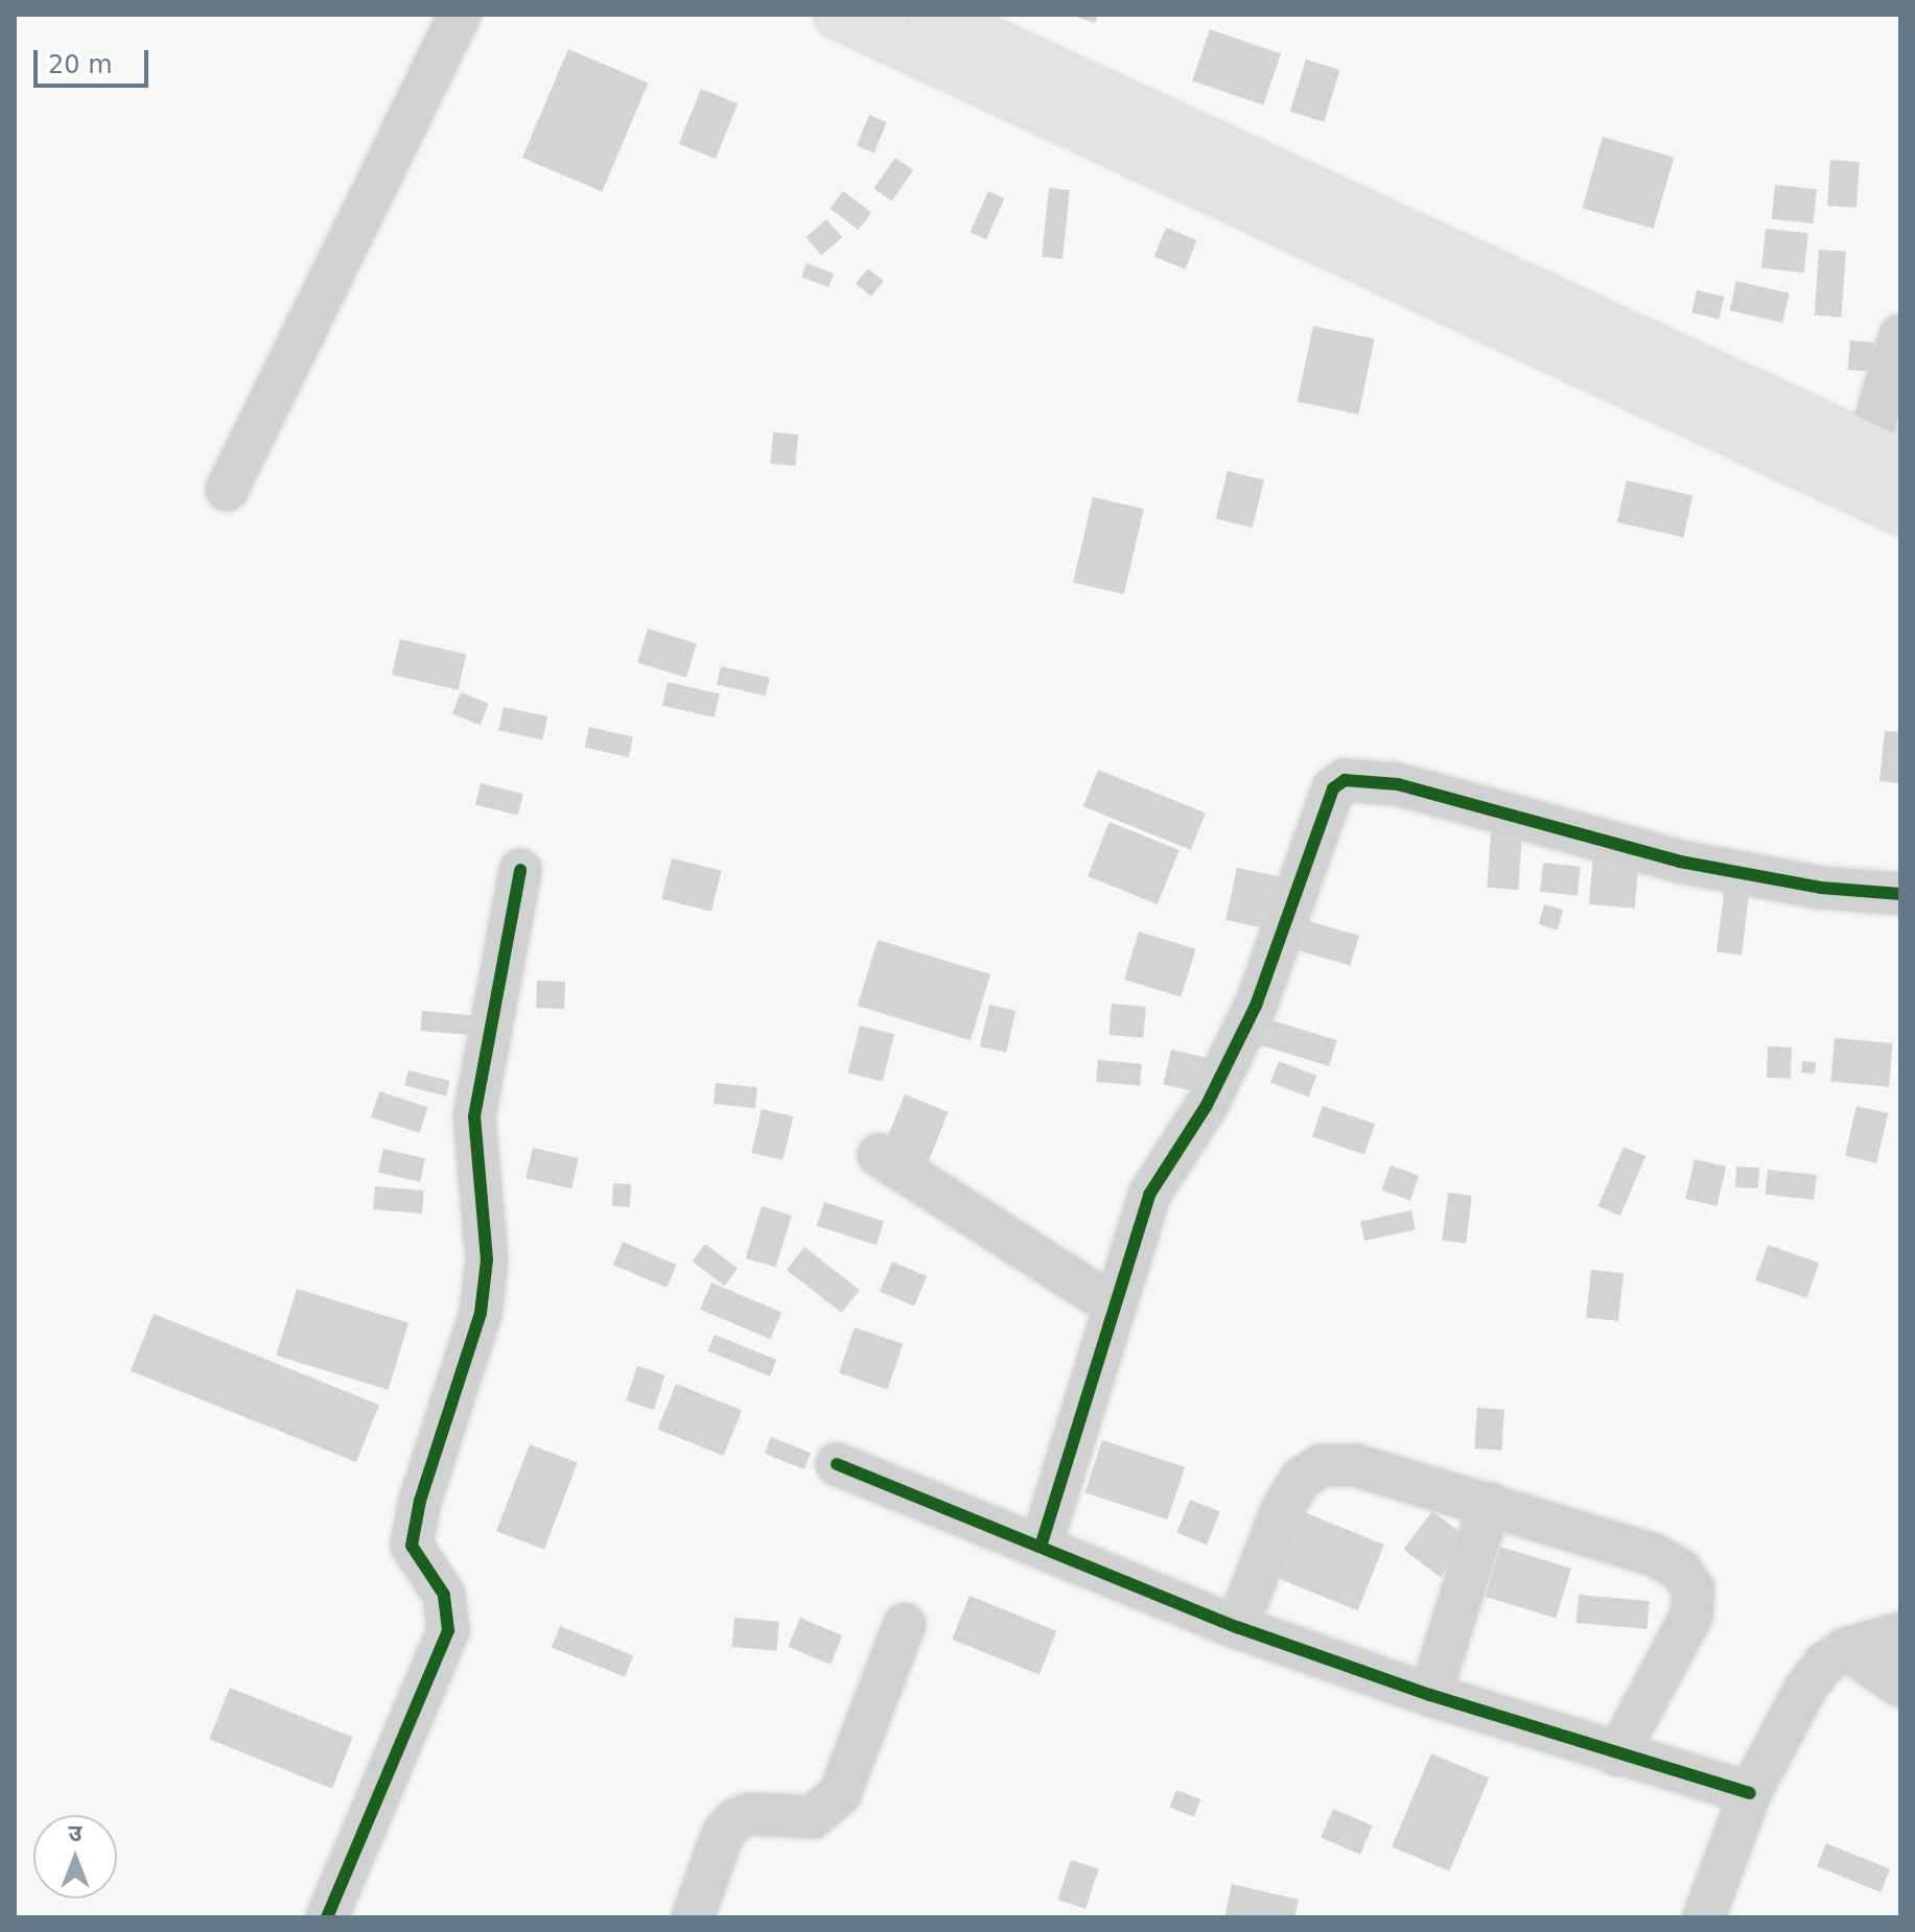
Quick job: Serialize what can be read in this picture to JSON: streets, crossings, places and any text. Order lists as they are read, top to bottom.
{
  "scale_bar": "20 m",
  "north": "top"
}
